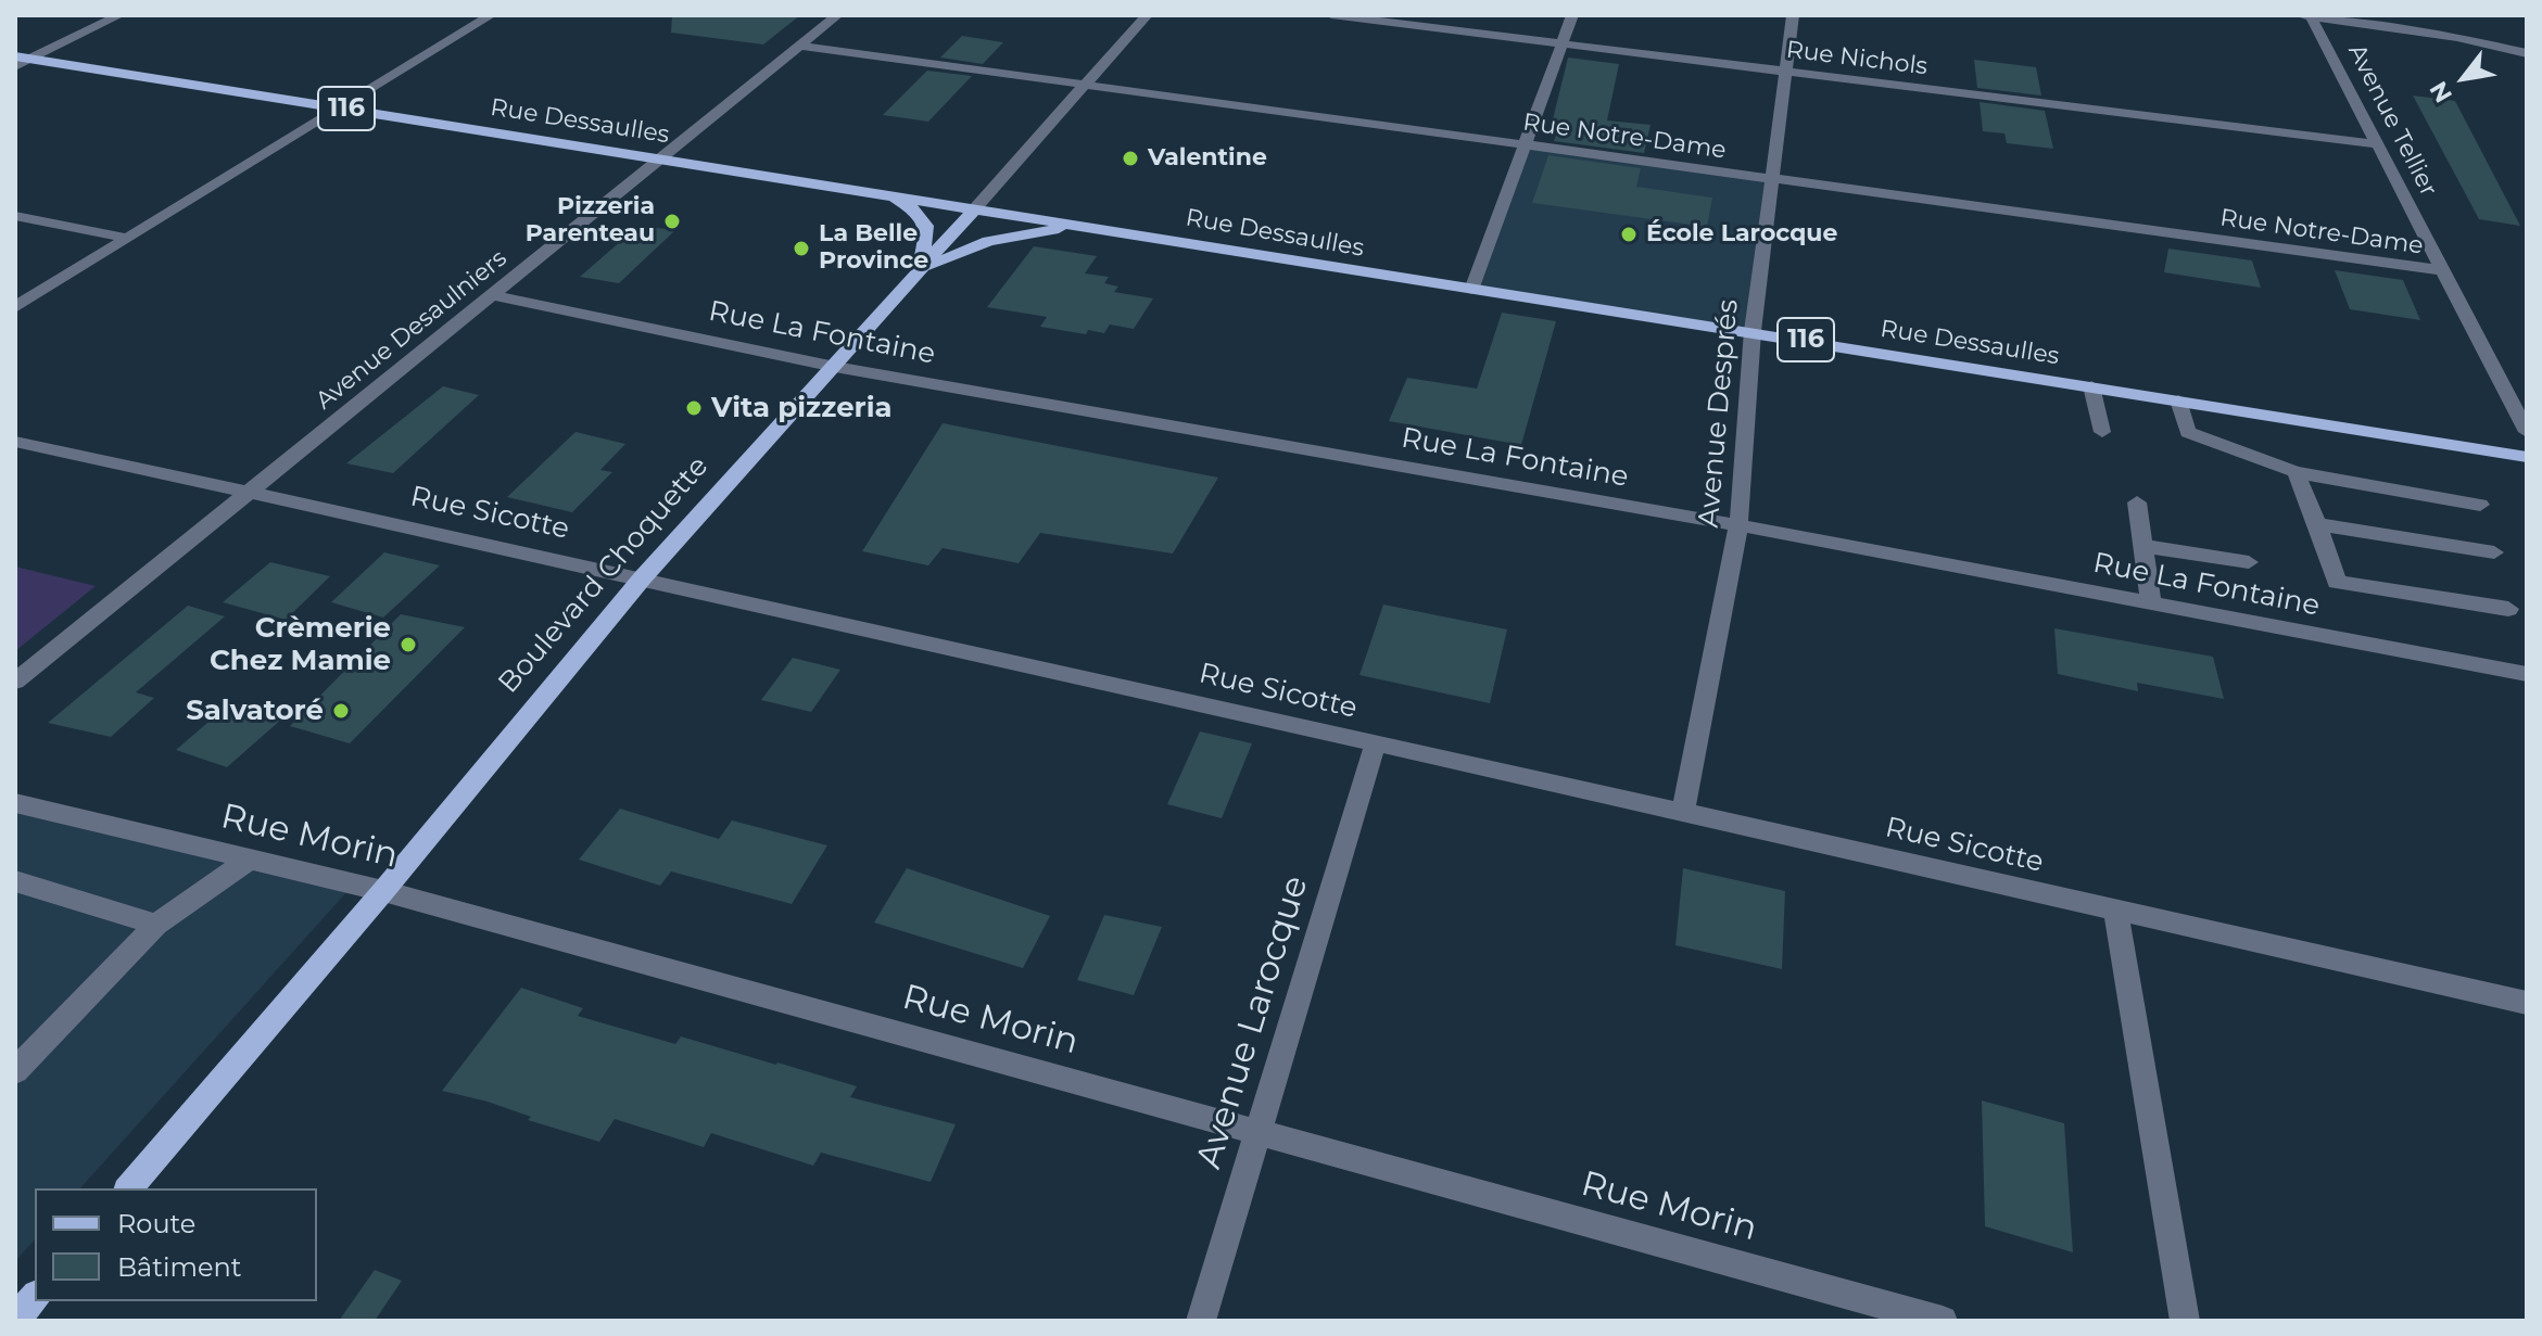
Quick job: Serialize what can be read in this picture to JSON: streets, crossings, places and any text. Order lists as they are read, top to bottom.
{
  "streets": {
    "main road": ["116", "Rue Dessaulles", "Boulevard Choquette"],
    "street": [
      "Rue Nichols",
      "Avenue Tellier",
      "Rue Notre-Dame",
      "Avenue Desaulniers",
      "Rue La Fontaine",
      "Avenue Després",
      "Rue Sicotte",
      "Rue Morin",
      "Avenue Larocque"
    ]
  },
  "crossings": [
    ["Rue Nichols", "Avenue Tellier"],
    ["Rue Nichols", "Avenue Després"],
    ["Avenue Tellier", "Rue Notre-Dame"],
    ["Rue Dessaulles", "Avenue Desaulniers"],
    ["Rue Dessaulles", "Avenue Després"],
    ["Rue Dessaulles", "Boulevard Choquette"],
    ["Rue Notre-Dame", "Avenue Desaulniers"],
    ["Rue Notre-Dame", "Avenue Després"],
    ["Rue Notre-Dame", "Boulevard Choquette"],
    ["Avenue Desaulniers", "Rue La Fontaine"],
    ["Avenue Desaulniers", "Rue Sicotte"],
    ["Rue La Fontaine", "Avenue Després"],
    ["Rue La Fontaine", "Boulevard Choquette"],
    ["Avenue Després", "Rue Sicotte"],
    ["Rue Sicotte", "Boulevard Choquette"],
    ["Rue Sicotte", "Avenue Larocque"],
    ["Boulevard Choquette", "Rue Morin"],
    ["Rue Morin", "Avenue Larocque"]
  ],
  "places": [
    "Valentine",
    "Pizzeria Parenteau",
    "École Larocque",
    "La Belle Province",
    "Vita pizzeria",
    "Crèmerie Chez Mamie",
    "Salvatoré"
  ],
  "legend": ["Route", "Bâtiment"],
  "north": "bottom left"
}
